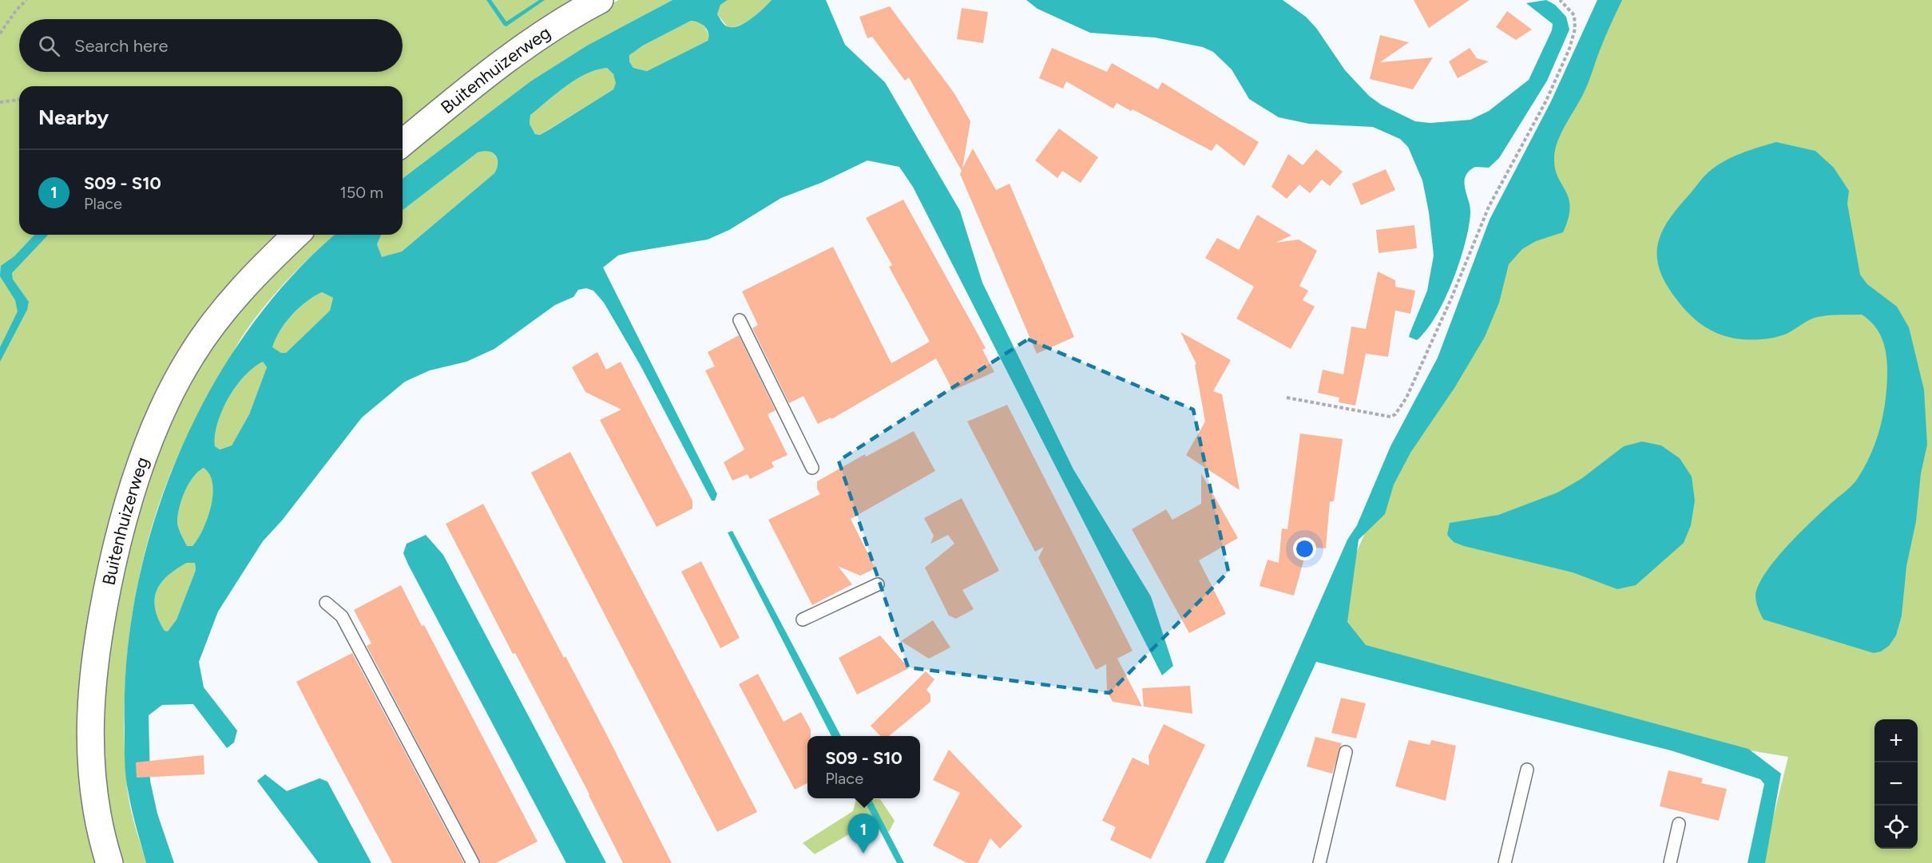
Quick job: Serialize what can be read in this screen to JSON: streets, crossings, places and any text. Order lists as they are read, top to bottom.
{
  "streets": {
    "street": ["Buitenhuizerweg"]
  },
  "page": {
    "search": "Search here",
    "heading": "Nearby",
    "list": [
      {
        "mark": "1",
        "name": "S09 - S10",
        "note": "Place",
        "value": "150 m"
      }
    ],
    "map_buttons": ["+", "−"],
    "popup": ["S09 - S10", "Place"],
    "pins": "1"
  }
}
